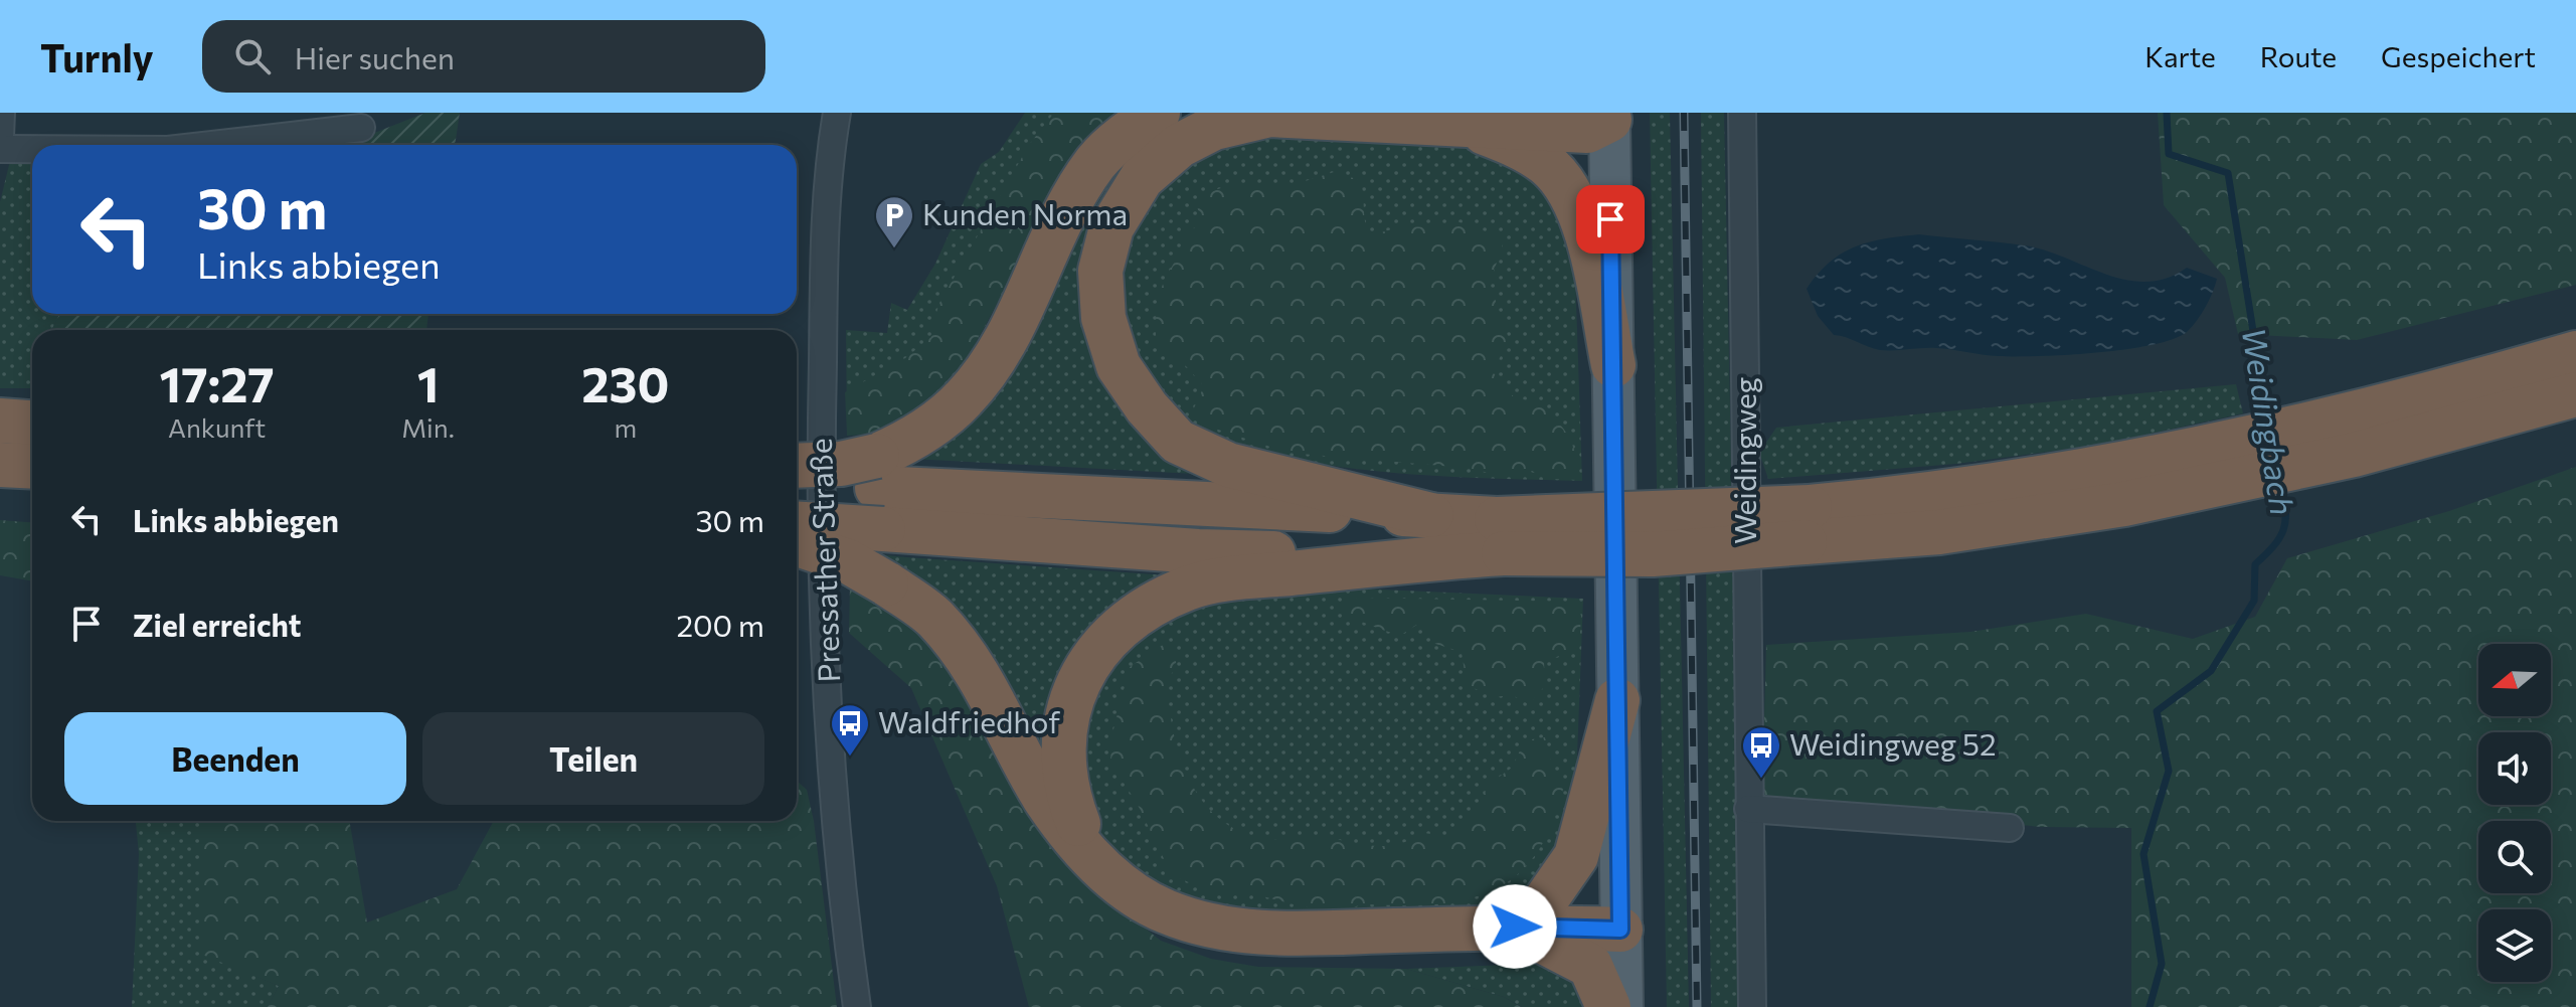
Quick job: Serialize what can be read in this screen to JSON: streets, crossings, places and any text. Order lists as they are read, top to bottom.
{
  "streets": {
    "street": ["Weidingweg", "Pressather Straße"]
  },
  "water": ["Weidingbach"],
  "places": {
    "parking": ["Kunden Norma"],
    "bus stop": ["Waldfriedhof", "Weidingweg 52"]
  },
  "north": "left",
  "page": {
    "header": "Turnly",
    "search": "Hier suchen",
    "nav": ["Karte", "Route", "Gespeichert"],
    "turn": ["30 m", "Links abbiegen"],
    "eta": [
      "17:27",
      "Ankunft",
      "1",
      "Min.",
      "230",
      "m"
    ],
    "list": [
      {
        "name": "Links abbiegen",
        "value": "30 m"
      },
      {
        "name": "Ziel erreicht",
        "value": "200 m"
      }
    ],
    "buttons": ["Beenden", "Teilen"]
  }
}
